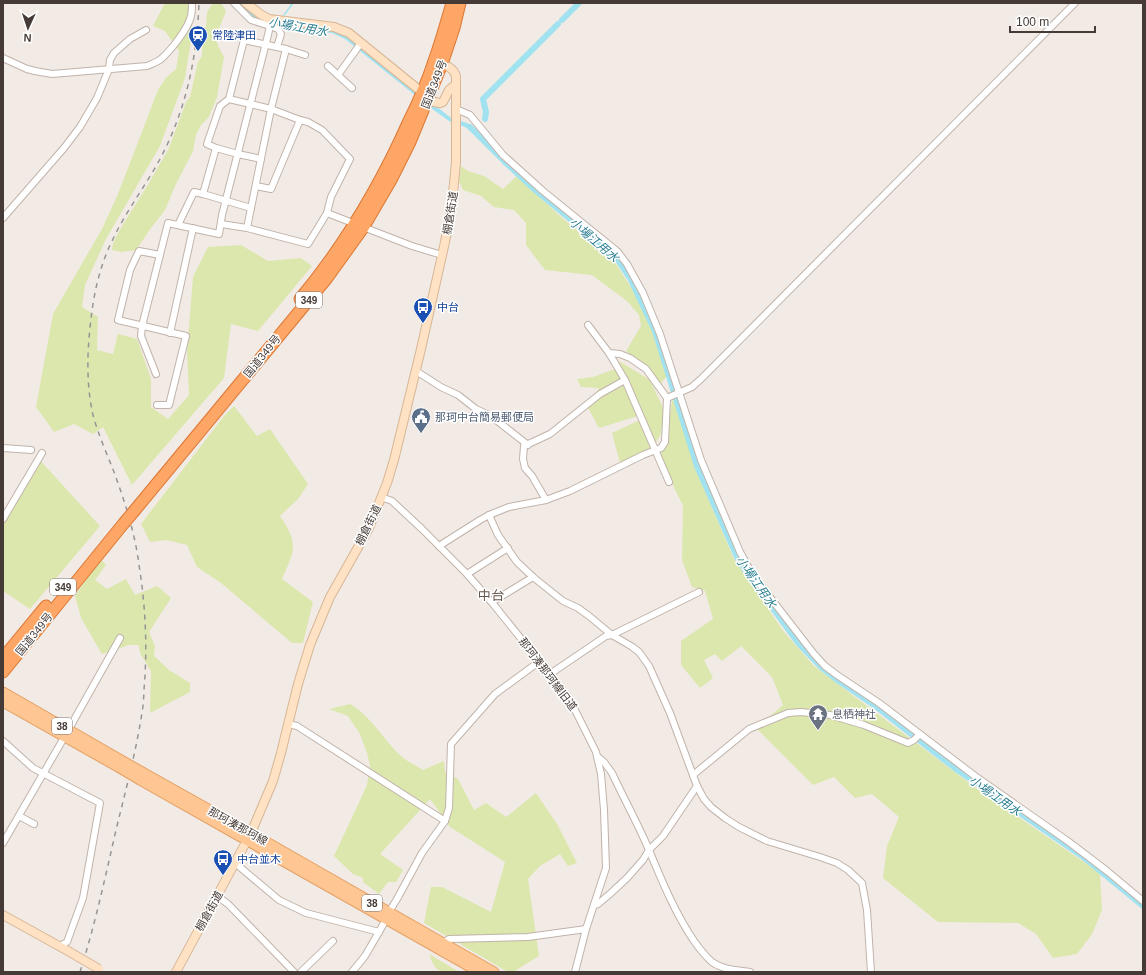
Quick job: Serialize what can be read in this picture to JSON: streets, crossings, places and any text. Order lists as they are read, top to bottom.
{
  "streets": {
    "highway": ["国道349号", "349"],
    "main road": ["38", "那珂湊那珂線"],
    "street": ["棚倉街道", "那珂湊那珂線旧道"]
  },
  "crossings": [
    ["国道349号", "棚倉街道"],
    ["棚倉街道", "那珂湊那珂線旧道"],
    ["棚倉街道", "那珂湊那珂線"]
  ],
  "districts": ["中台"],
  "water": ["小場江用水"],
  "places": {
    "station": ["常陸津田"],
    "bus stop": ["中台", "中台並木"],
    "public building": ["那珂中台簡易郵便局"],
    "temple": ["息栖神社"]
  },
  "scale_bar": "100 m",
  "north": "bottom"
}
